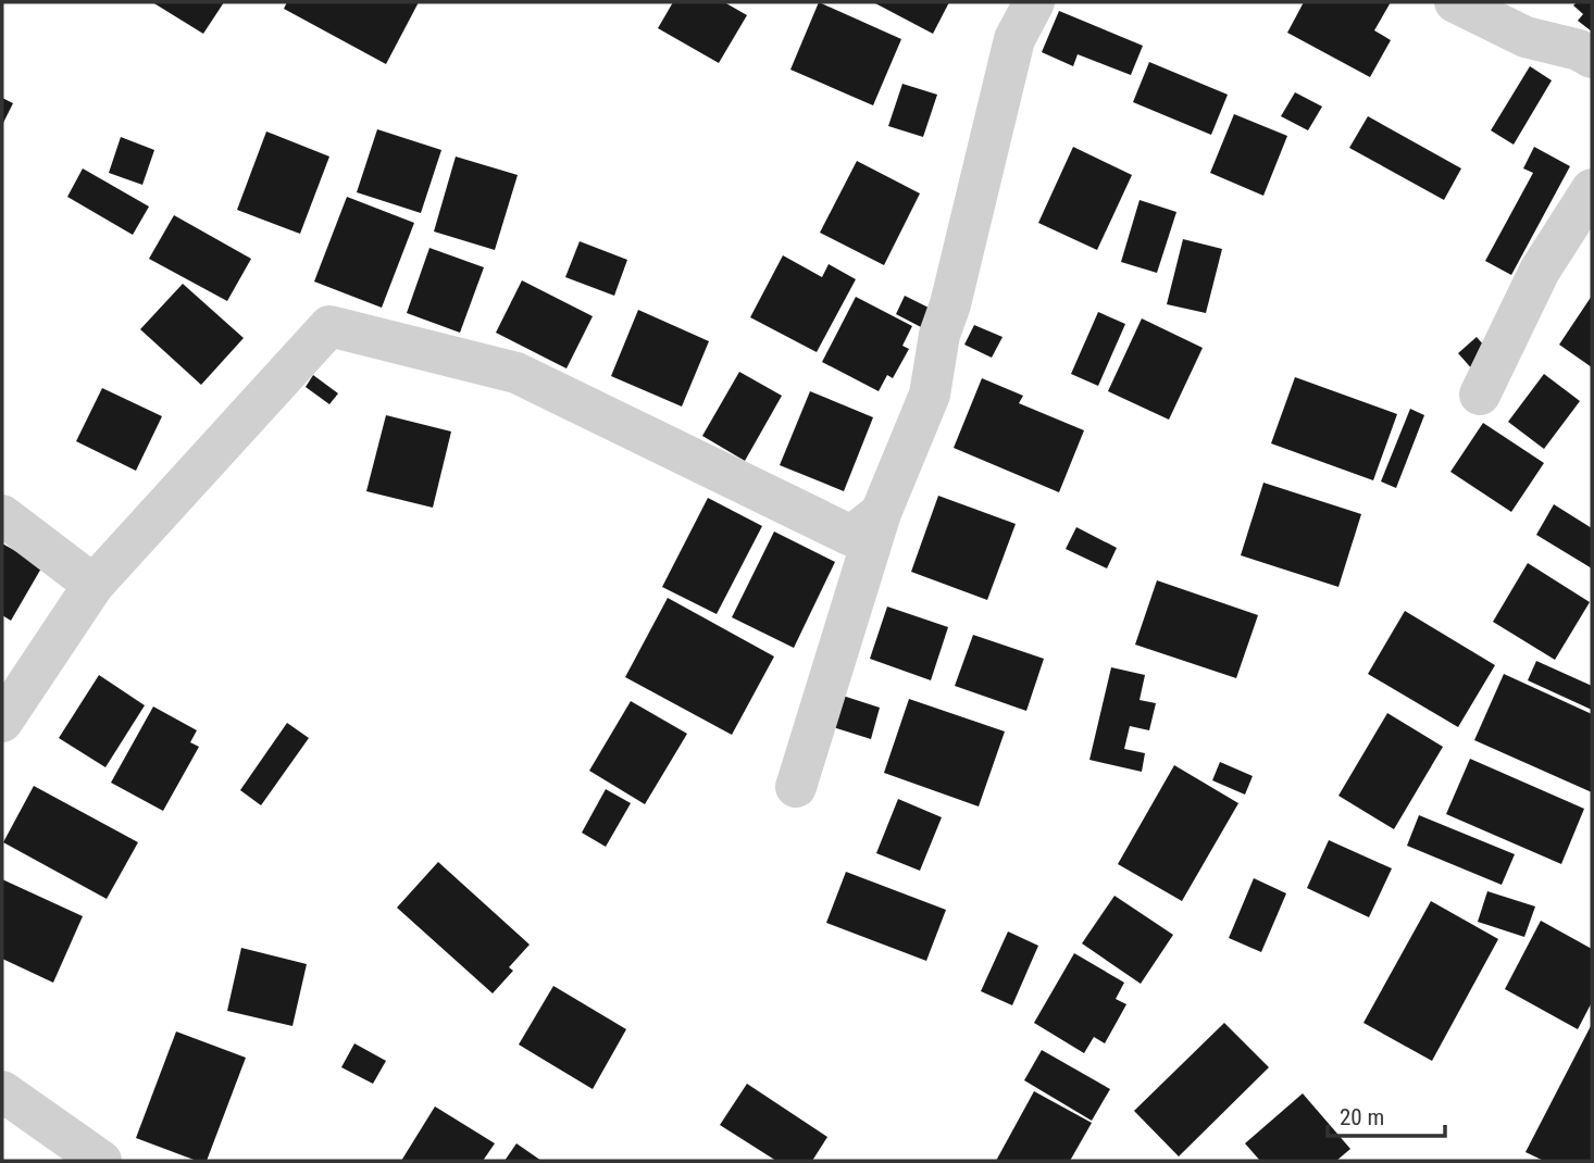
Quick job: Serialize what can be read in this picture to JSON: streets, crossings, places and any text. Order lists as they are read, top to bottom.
{
  "scale_bar": "20 m"
}
